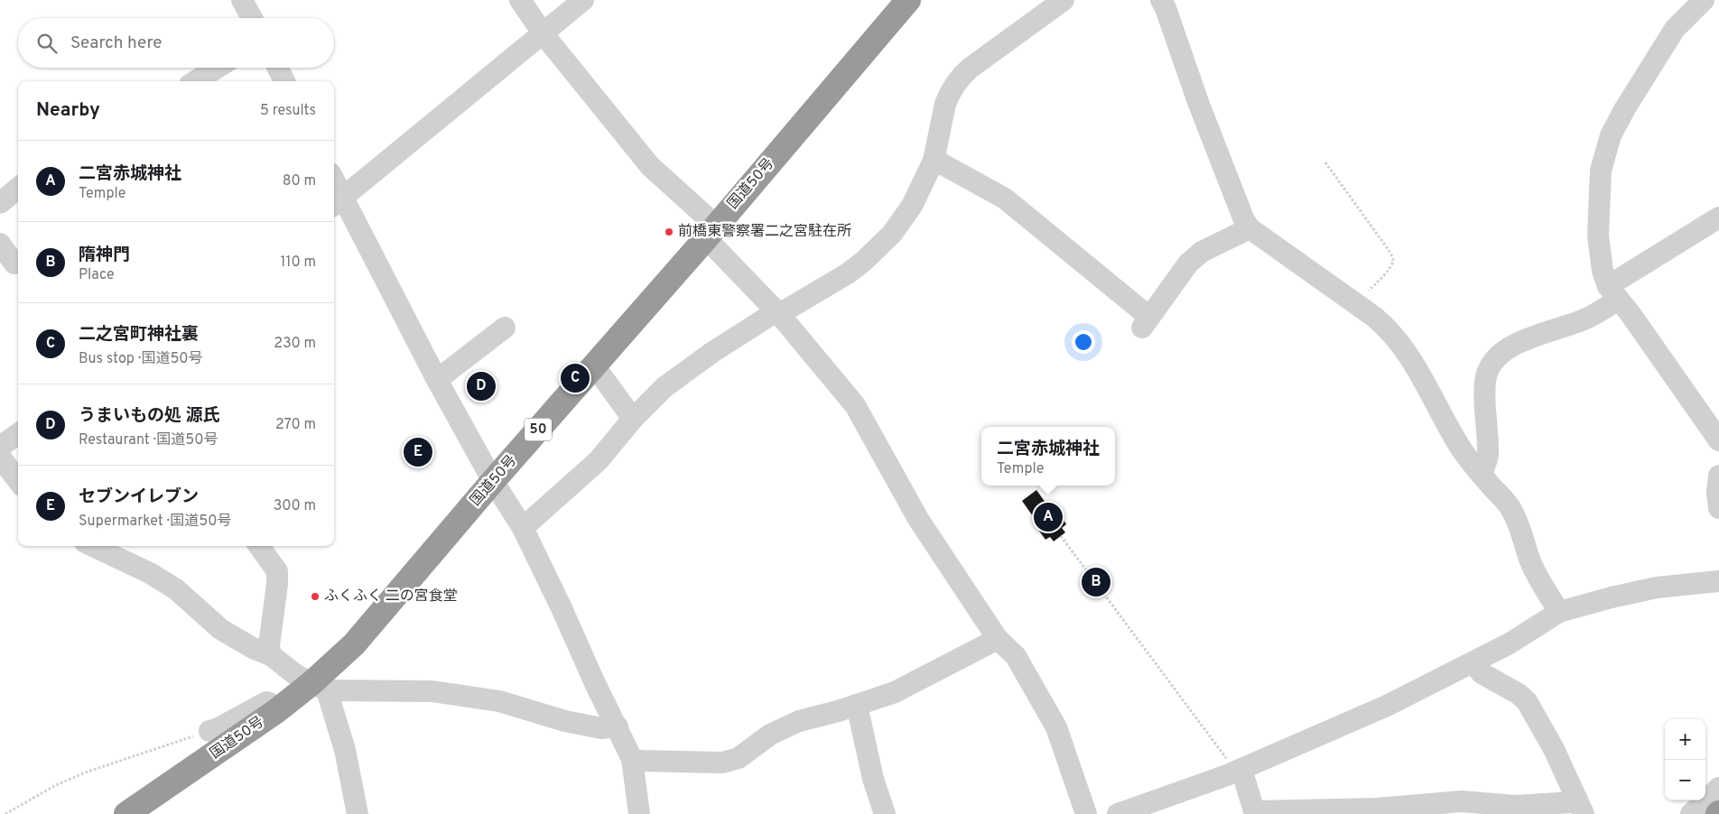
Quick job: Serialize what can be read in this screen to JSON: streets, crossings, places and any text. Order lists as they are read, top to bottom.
{
  "streets": {
    "highway": ["国道50号", "50"]
  },
  "places": ["前橋東警察署二之宮駐在所", "ふくふく 二の宮食堂"],
  "page": {
    "search": "Search here",
    "heading": ["Nearby", "5 results"],
    "list": [
      {
        "mark": "A",
        "name": "二宮赤城神社",
        "note": "Temple",
        "value": "80 m"
      },
      {
        "mark": "B",
        "name": "隋神門",
        "note": "Place",
        "value": "110 m"
      },
      {
        "mark": "C",
        "name": "二之宮町神社裏",
        "note": "Bus stop · 国道50号",
        "value": "230 m"
      },
      {
        "mark": "D",
        "name": "うまいもの処 源氏",
        "note": "Restaurant · 国道50号",
        "value": "270 m"
      },
      {
        "mark": "E",
        "name": "セブンイレブン",
        "note": "Supermarket · 国道50号",
        "value": "300 m"
      }
    ],
    "pins": [
      "C",
      "D",
      "E",
      "A",
      "B"
    ],
    "popup": ["二宮赤城神社", "Temple"],
    "map_buttons": ["+", "−"]
  }
}
